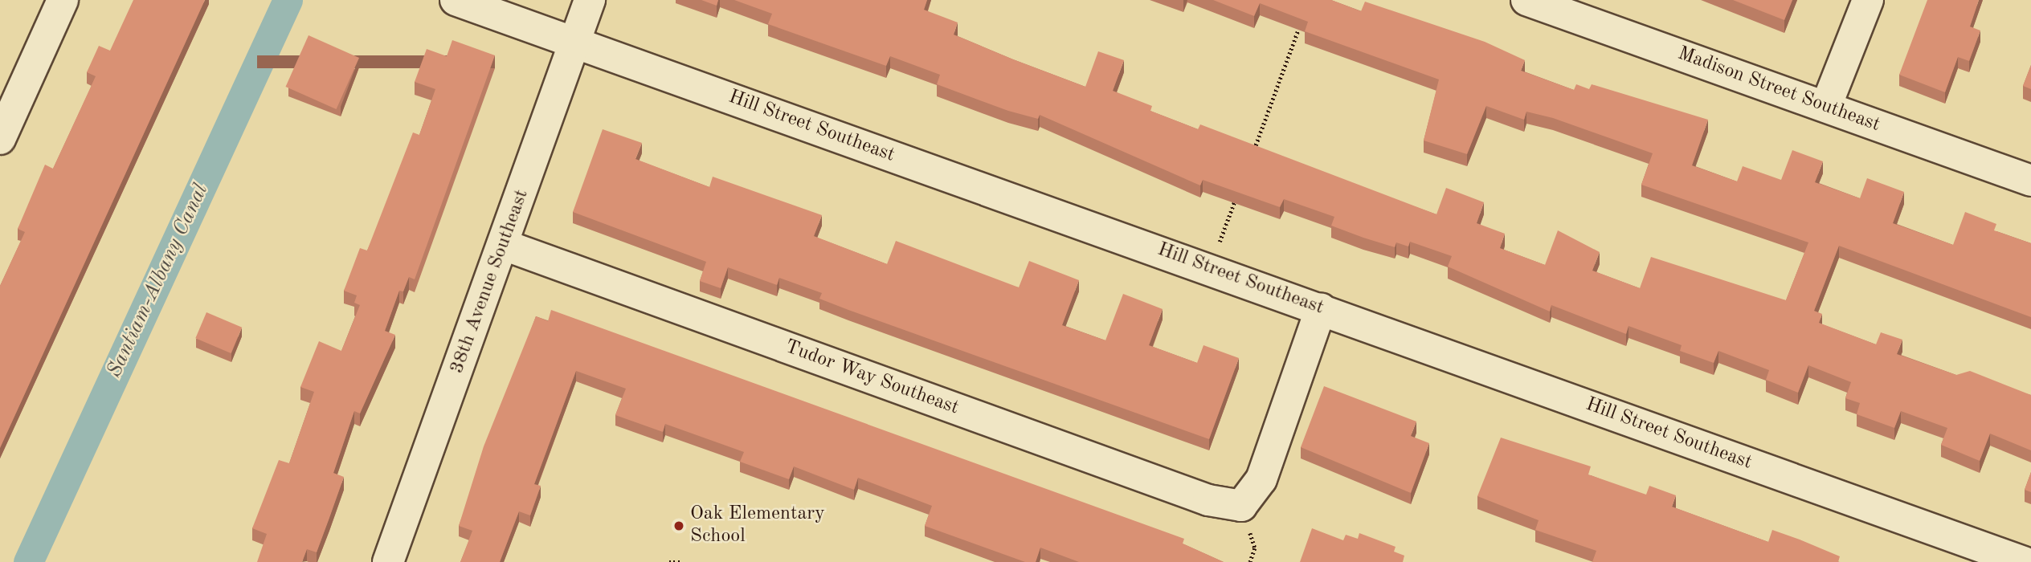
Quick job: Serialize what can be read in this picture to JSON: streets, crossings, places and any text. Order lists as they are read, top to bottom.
{
  "streets": {
    "street": [
      "Madison Street Southeast",
      "Hill Street Southeast",
      "38th Avenue Southeast",
      "Tudor Way Southeast"
    ]
  },
  "crossings": [
    ["Hill Street Southeast", "38th Avenue Southeast"],
    ["Hill Street Southeast", "Tudor Way Southeast"],
    ["38th Avenue Southeast", "Tudor Way Southeast"]
  ],
  "water": ["Santiam-Albany Canal"],
  "places": ["Oak Elementary School"]
}
